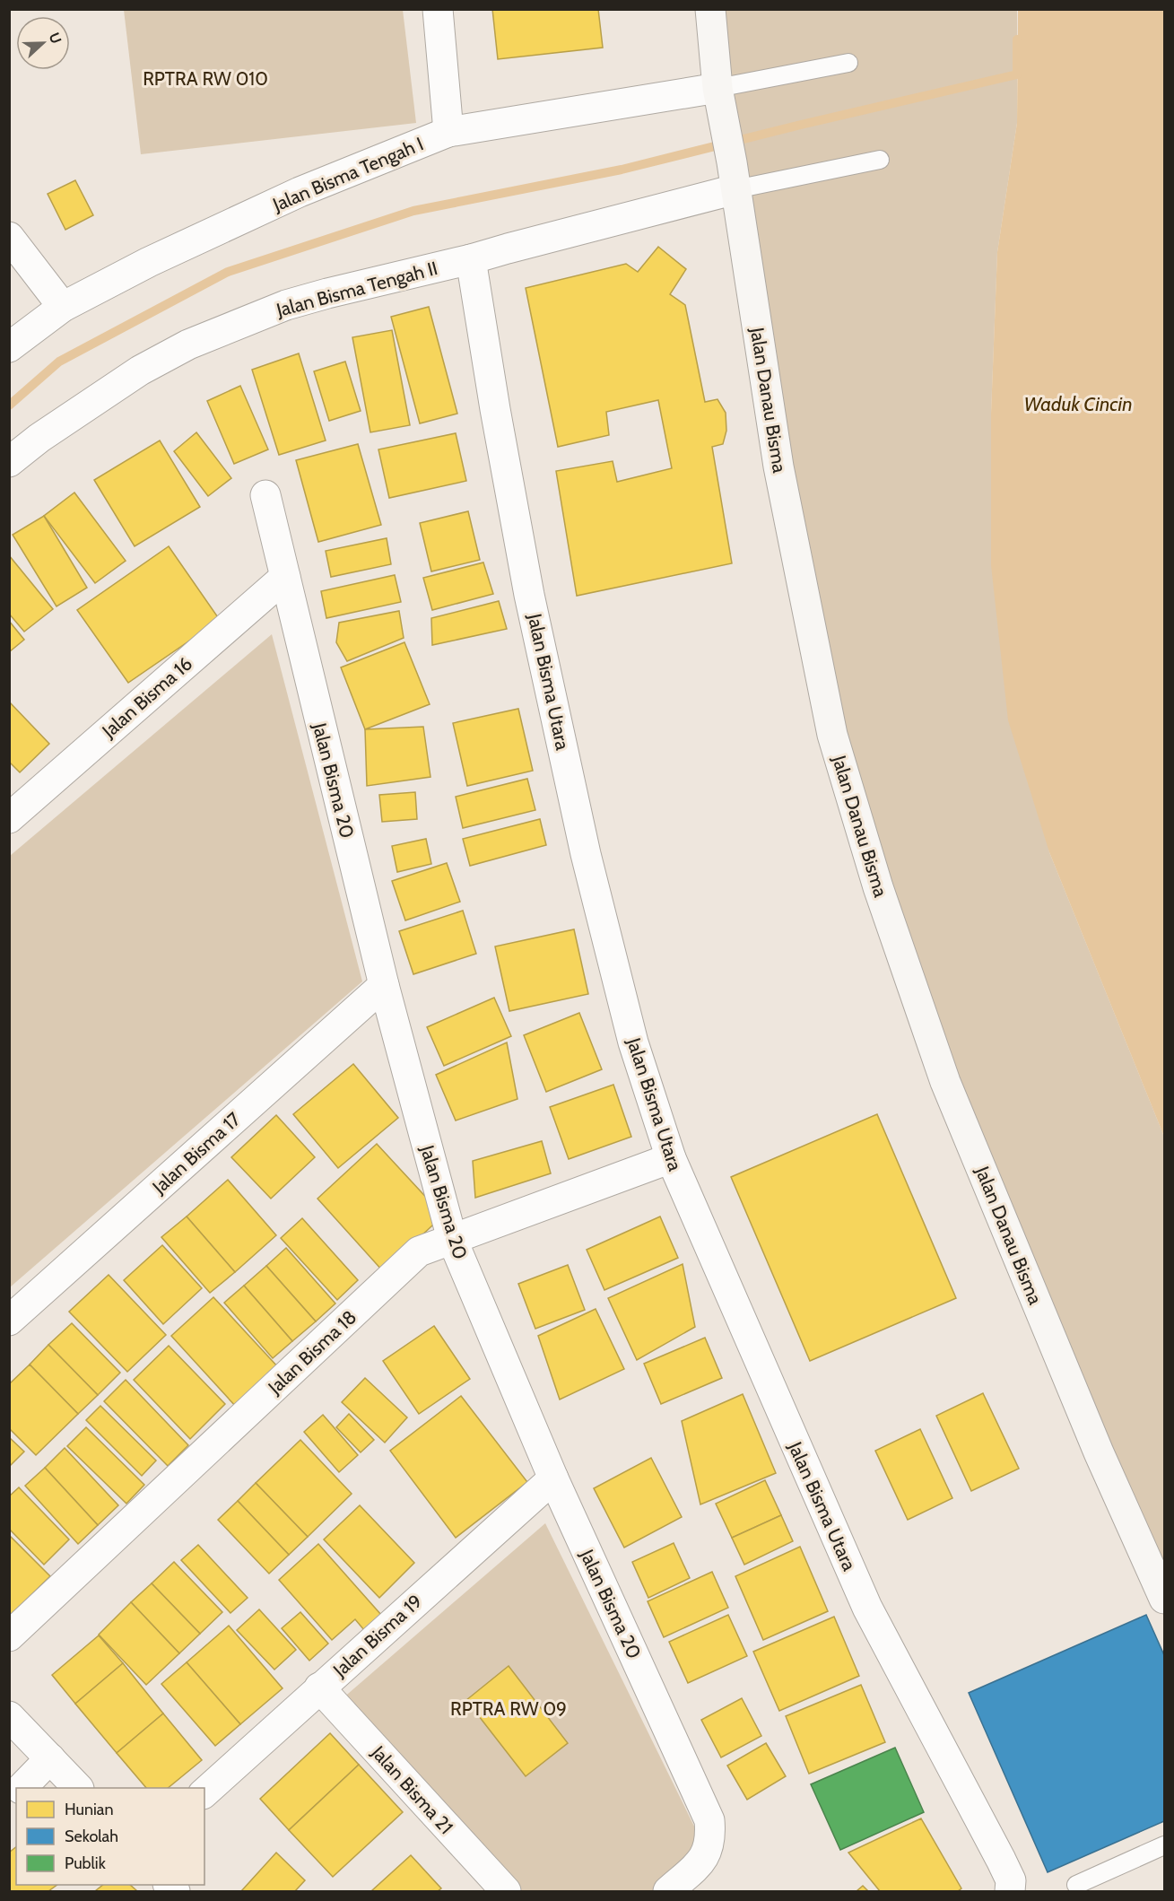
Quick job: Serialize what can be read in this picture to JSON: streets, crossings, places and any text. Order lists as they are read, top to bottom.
{
  "streets": {
    "street": [
      "Jalan Bisma Tengah I",
      "Jalan Bisma Tengah II",
      "Jalan Danau Bisma",
      "Jalan Bisma Utara",
      "Jalan Bisma 16",
      "Jalan Bisma 20",
      "Jalan Bisma 17",
      "Jalan Bisma 18",
      "Jalan Bisma 19",
      "Jalan Bisma 21"
    ]
  },
  "crossings": [
    ["Jalan Bisma Tengah I", "Jalan Danau Bisma"],
    ["Jalan Bisma Tengah II", "Jalan Danau Bisma"],
    ["Jalan Bisma Tengah II", "Jalan Bisma Utara"],
    ["Jalan Bisma Utara", "Jalan Bisma 18"],
    ["Jalan Bisma 16", "Jalan Bisma 20"],
    ["Jalan Bisma 20", "Jalan Bisma 17"],
    ["Jalan Bisma 20", "Jalan Bisma 18"],
    ["Jalan Bisma 20", "Jalan Bisma 19"],
    ["Jalan Bisma 19", "Jalan Bisma 21"]
  ],
  "water": ["Waduk Cincin"],
  "parks": ["RPTRA RW 010", "RPTRA RW 09"],
  "legend": ["Hunian", "Sekolah", "Publik"],
  "north": "right"
}
